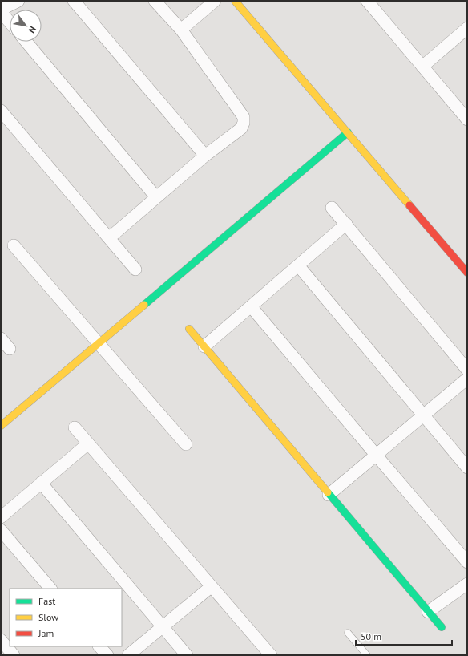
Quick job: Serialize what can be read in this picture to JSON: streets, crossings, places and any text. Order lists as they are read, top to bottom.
{
  "legend": ["Fast", "Slow", "Jam"],
  "scale_bar": "50 m",
  "north": "bottom right"
}
